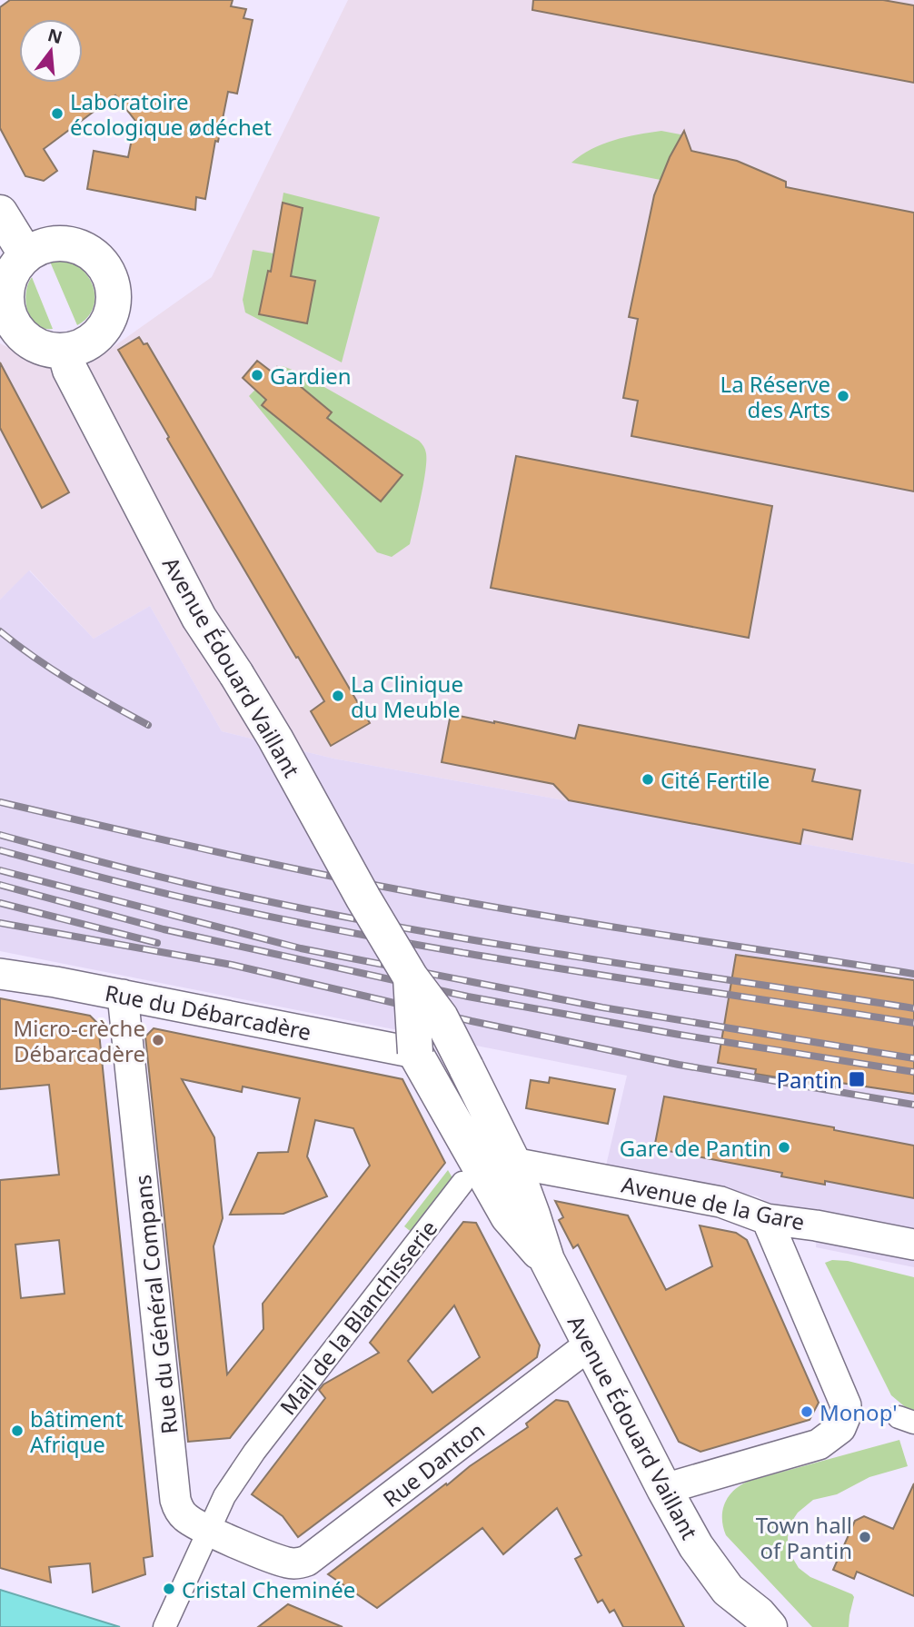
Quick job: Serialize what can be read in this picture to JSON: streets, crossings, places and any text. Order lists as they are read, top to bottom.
{
  "streets": {
    "main road": ["Avenue Édouard Vaillant"],
    "street": [
      "Rue du Débarcadère",
      "Avenue de la Gare",
      "Rue du Général Compans",
      "Mail de la Blanchisserie",
      "Rue Danton"
    ]
  },
  "crossings": [
    ["Avenue Édouard Vaillant", "Rue du Débarcadère"],
    ["Avenue Édouard Vaillant", "Avenue de la Gare"],
    ["Avenue Édouard Vaillant", "Mail de la Blanchisserie"],
    ["Avenue Édouard Vaillant", "Rue Danton"],
    ["Rue du Débarcadère", "Rue du Général Compans"],
    ["Avenue de la Gare", "Mail de la Blanchisserie"],
    ["Rue du Général Compans", "Mail de la Blanchisserie"],
    ["Rue du Général Compans", "Rue Danton"]
  ],
  "places": {
    "other": [
      "Laboratoire écologique ødéchet",
      "Gardien",
      "La Réserve des Arts",
      "La Clinique du Meuble",
      "Cité Fertile",
      "Micro-crèche Débarcadère",
      "Gare de Pantin",
      "Monop'",
      "bâtiment Afrique",
      "Town hall of Pantin",
      "Cristal Cheminée"
    ],
    "transit": ["Pantin"]
  },
  "north": "top"
}
